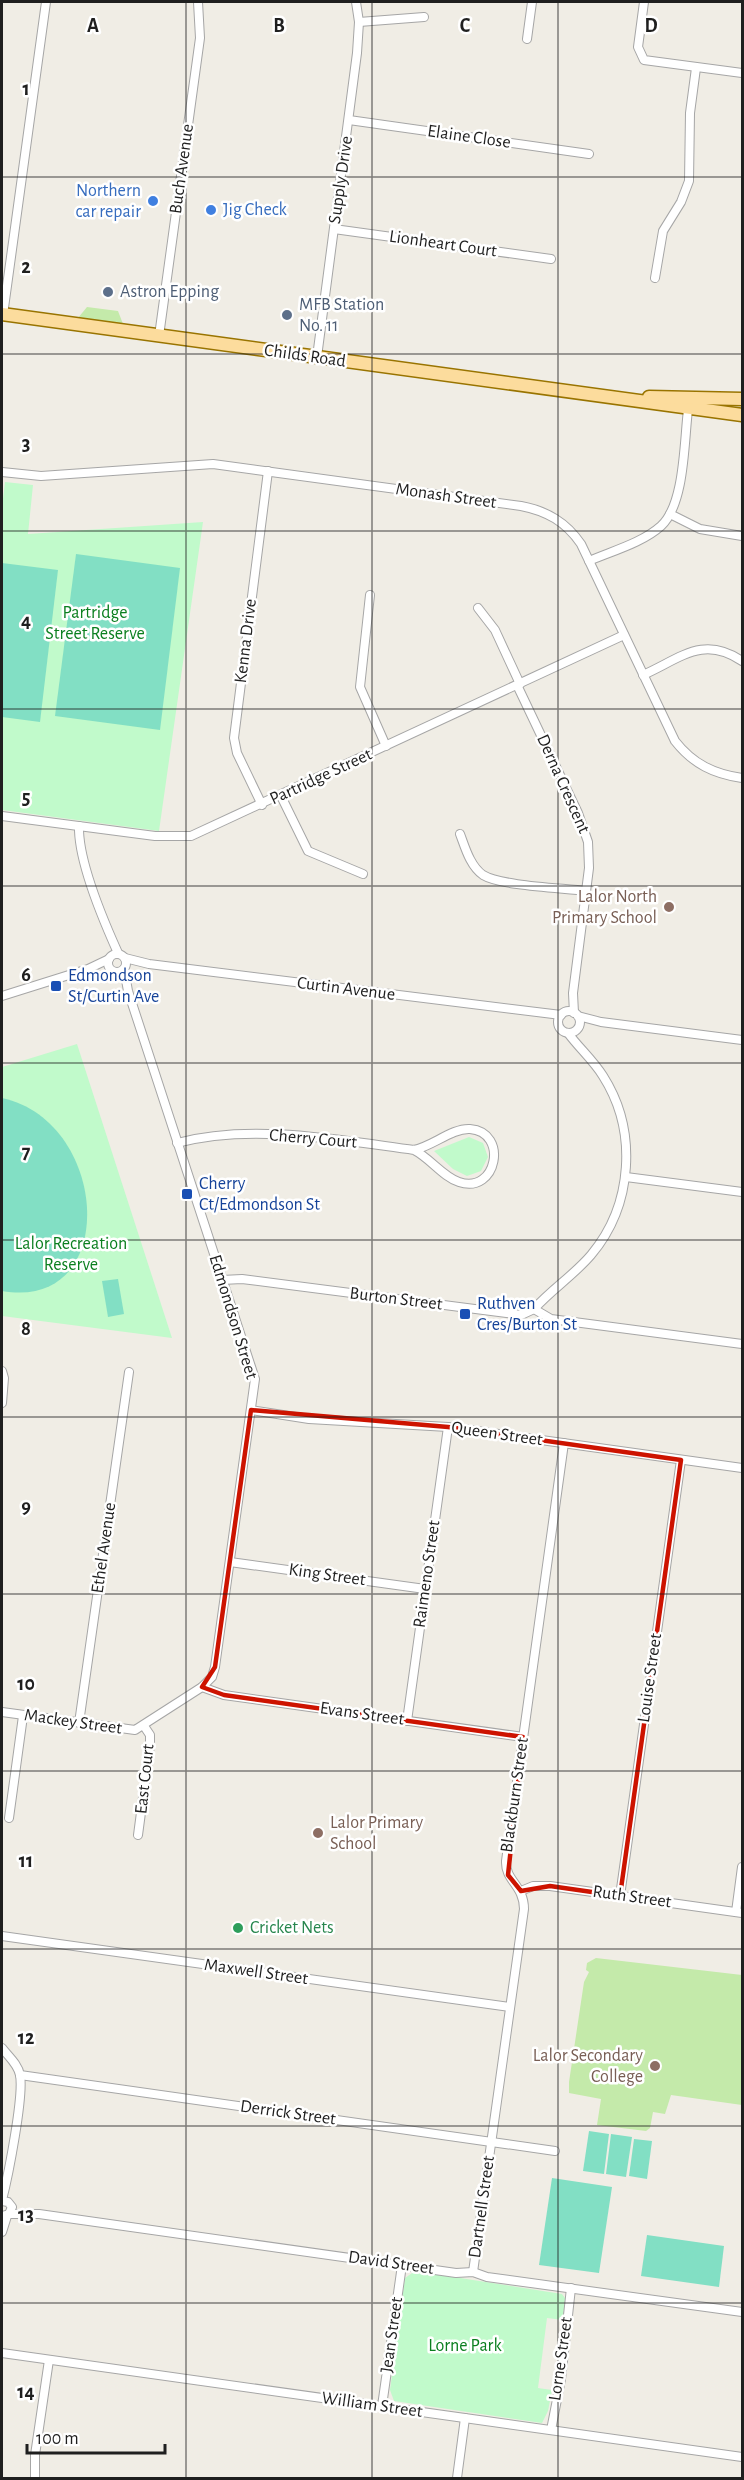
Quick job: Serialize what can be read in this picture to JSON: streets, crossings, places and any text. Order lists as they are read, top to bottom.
{
  "streets": {
    "main road": ["Childs Road"],
    "street": [
      "Elaine Close",
      "Buch Avenue",
      "Supply Drive",
      "Lionheart Court",
      "Monash Street",
      "Kenna Drive",
      "Partridge Street",
      "Derna Crescent",
      "Curtin Avenue",
      "Cherry Court",
      "Burton Street",
      "Edmondson Street",
      "Queen Street",
      "Ethel Avenue",
      "Raimeno Street",
      "King Street",
      "Louise Street",
      "Evans Street",
      "Mackey Street",
      "East Court",
      "Blackburn Street",
      "Ruth Street",
      "Maxwell Street",
      "Derrick Street",
      "Dartnell Street",
      "David Street",
      "Jean Street",
      "Lorne Street",
      "William Street"
    ]
  },
  "crossings": [
    ["Elaine Close", "Supply Drive"],
    ["Buch Avenue", "Childs Road"],
    ["Supply Drive", "Lionheart Court"],
    ["Supply Drive", "Childs Road"],
    ["Monash Street", "Kenna Drive"],
    ["Monash Street", "Partridge Street"],
    ["Kenna Drive", "Partridge Street"],
    ["Partridge Street", "Derna Crescent"],
    ["Partridge Street", "Edmondson Street"],
    ["Derna Crescent", "Curtin Avenue"],
    ["Curtin Avenue", "Burton Street"],
    ["Curtin Avenue", "Edmondson Street"],
    ["Cherry Court", "Edmondson Street"],
    ["Burton Street", "Edmondson Street"],
    ["Edmondson Street", "Queen Street"],
    ["Edmondson Street", "King Street"],
    ["Edmondson Street", "Evans Street"],
    ["Edmondson Street", "Mackey Street"],
    ["Edmondson Street", "East Court"],
    ["Queen Street", "Raimeno Street"],
    ["Queen Street", "Louise Street"],
    ["Queen Street", "Blackburn Street"],
    ["Ethel Avenue", "Mackey Street"],
    ["Raimeno Street", "King Street"],
    ["Raimeno Street", "Evans Street"],
    ["Louise Street", "Ruth Street"],
    ["Evans Street", "Blackburn Street"],
    ["Mackey Street", "East Court"],
    ["Blackburn Street", "Ruth Street"],
    ["Derrick Street", "Dartnell Street"],
    ["Dartnell Street", "David Street"],
    ["David Street", "Jean Street"],
    ["David Street", "Lorne Street"],
    ["Jean Street", "William Street"],
    ["Lorne Street", "William Street"]
  ],
  "parks": ["Partridge Street Reserve", "Lalor Recreation Reserve", "Lorne Park"],
  "places": {
    "other": [
      "Northern car repair",
      "Jig Check",
      "Astron Epping",
      "MFB Station No. 11",
      "Lalor North Primary School",
      "Lalor Primary School",
      "Cricket Nets",
      "Lalor Secondary College"
    ],
    "transit": ["Edmondson St/Curtin Ave", "Cherry Ct/Edmondson St", "Ruthven Cres/Burton St"]
  },
  "scale_bar": "100 m",
  "grid": {
    "columns": [
      "A",
      "B",
      "C",
      "D"
    ],
    "rows": [
      "1",
      "2",
      "3",
      "4",
      "5",
      "6",
      "7",
      "8",
      "9",
      "10",
      "11",
      "12",
      "13",
      "14"
    ]
  }
}
